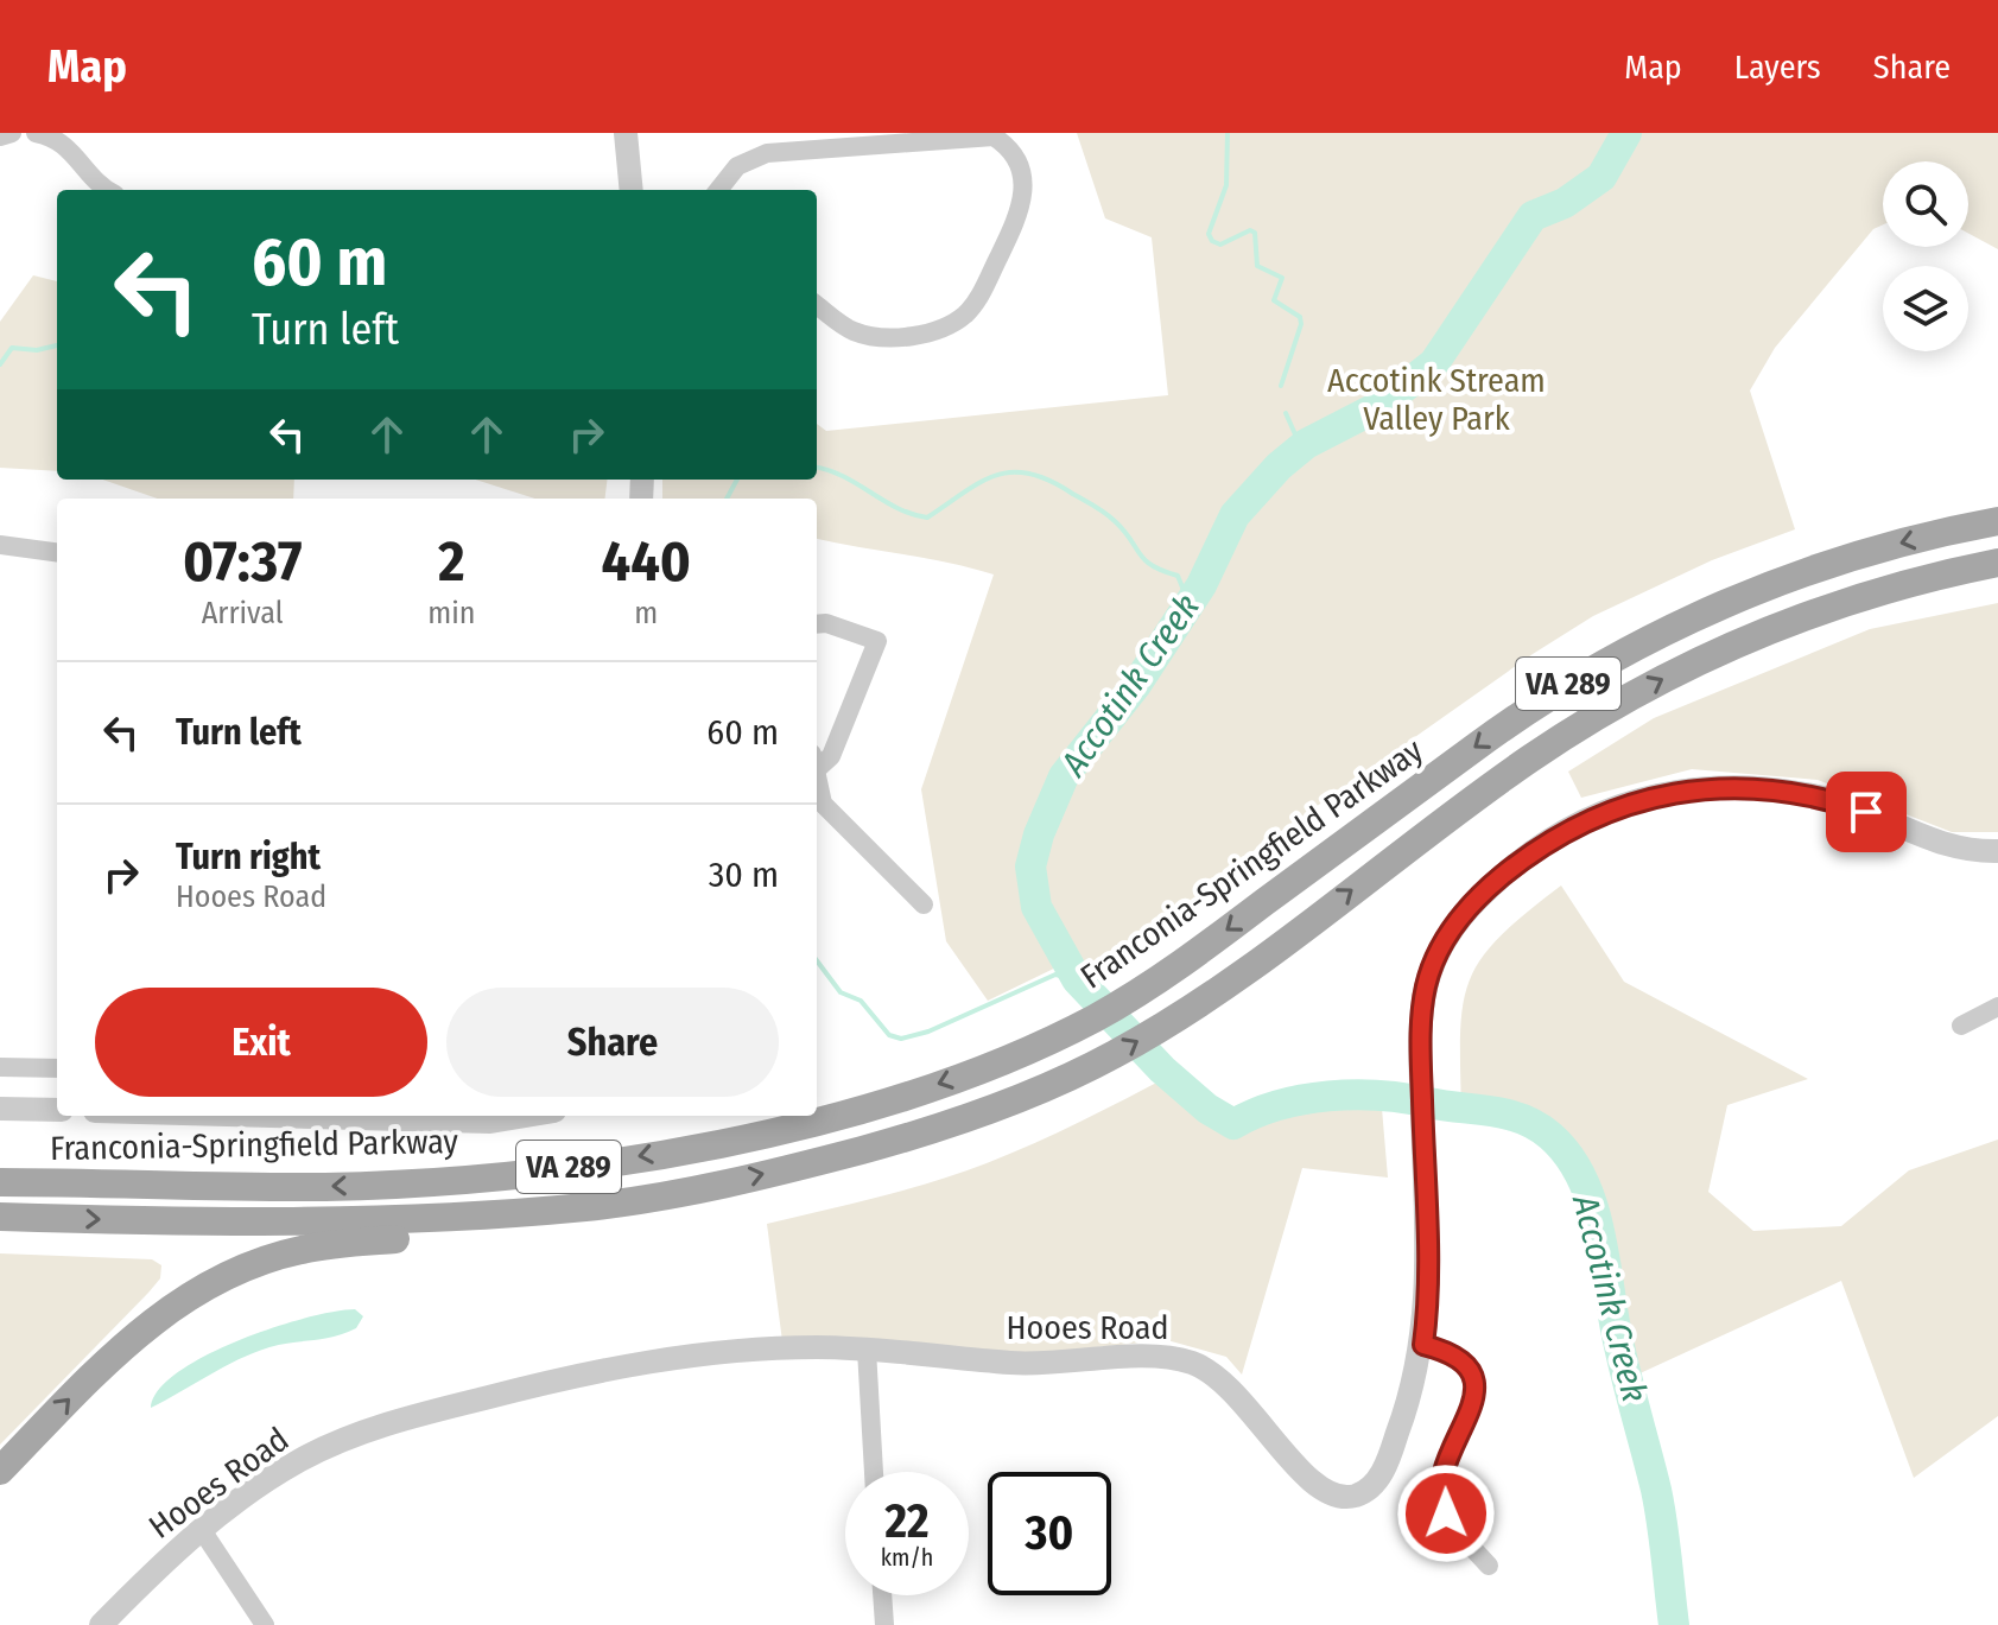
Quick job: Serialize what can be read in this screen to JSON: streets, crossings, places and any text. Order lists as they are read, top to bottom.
{
  "streets": {
    "main road": ["VA 289", "Franconia-Springfield Parkway"],
    "street": ["Hooes Road"]
  },
  "water": ["Accotink Creek"],
  "parks": ["Accotink Stream Valley Park"],
  "page": {
    "header": "Map",
    "nav": ["Map", "Layers", "Share"],
    "turn": ["60 m", "Turn left"],
    "eta": [
      "07:37",
      "Arrival",
      "2",
      "min",
      "440",
      "m"
    ],
    "list": [
      {
        "name": "Turn left",
        "value": "60 m"
      },
      {
        "name": "Turn right",
        "note": "Hooes Road",
        "value": "30 m"
      }
    ],
    "buttons": ["Exit", "Share"],
    "speed": "22 km/h",
    "limit": "30"
  }
}
